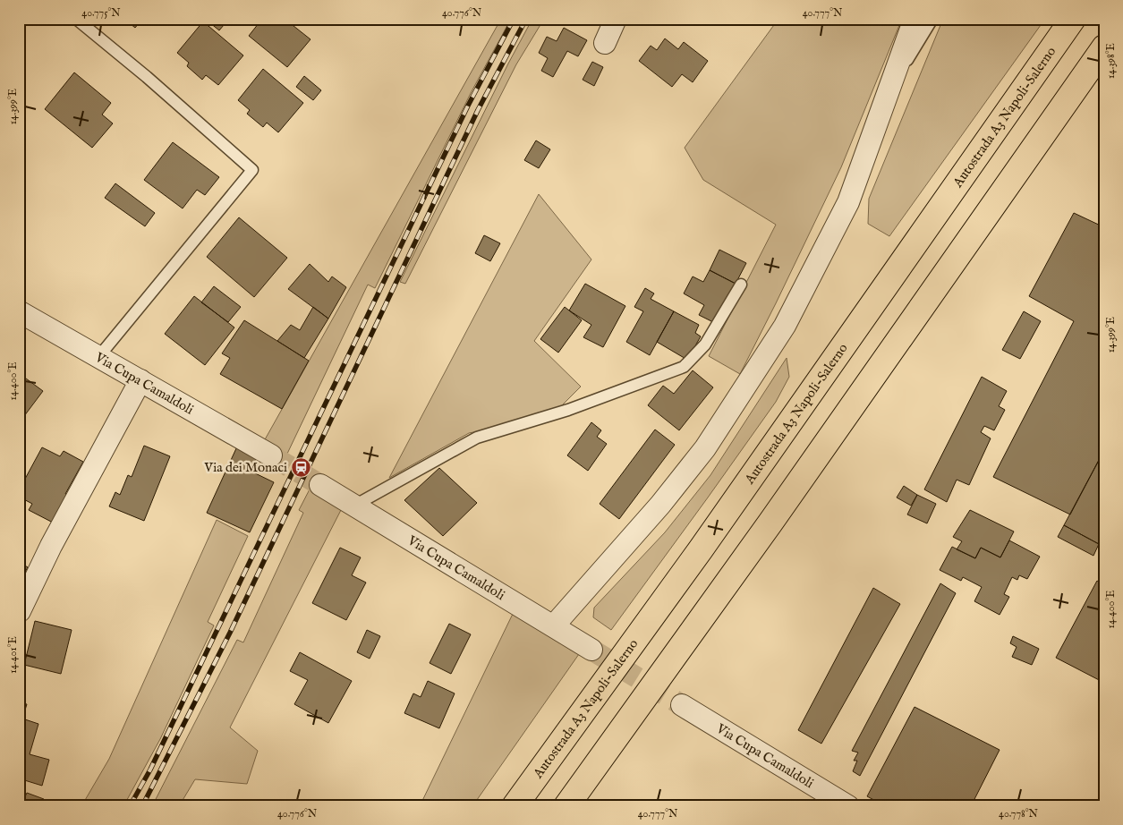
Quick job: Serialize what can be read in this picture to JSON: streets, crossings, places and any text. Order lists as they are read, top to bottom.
{
  "streets": {
    "highway": ["Autostrada A3 Napoli-Salerno"],
    "street": ["Via Cupa Camaldoli"]
  },
  "places": {
    "station": ["Via dei Monaci"]
  },
  "coordinates": [
    "40.775°N",
    "40.776°N",
    "40.777°N",
    "14.398°E",
    "14.399°E",
    "14.400°E",
    "14.401°E",
    "40.778°N"
  ]
}
